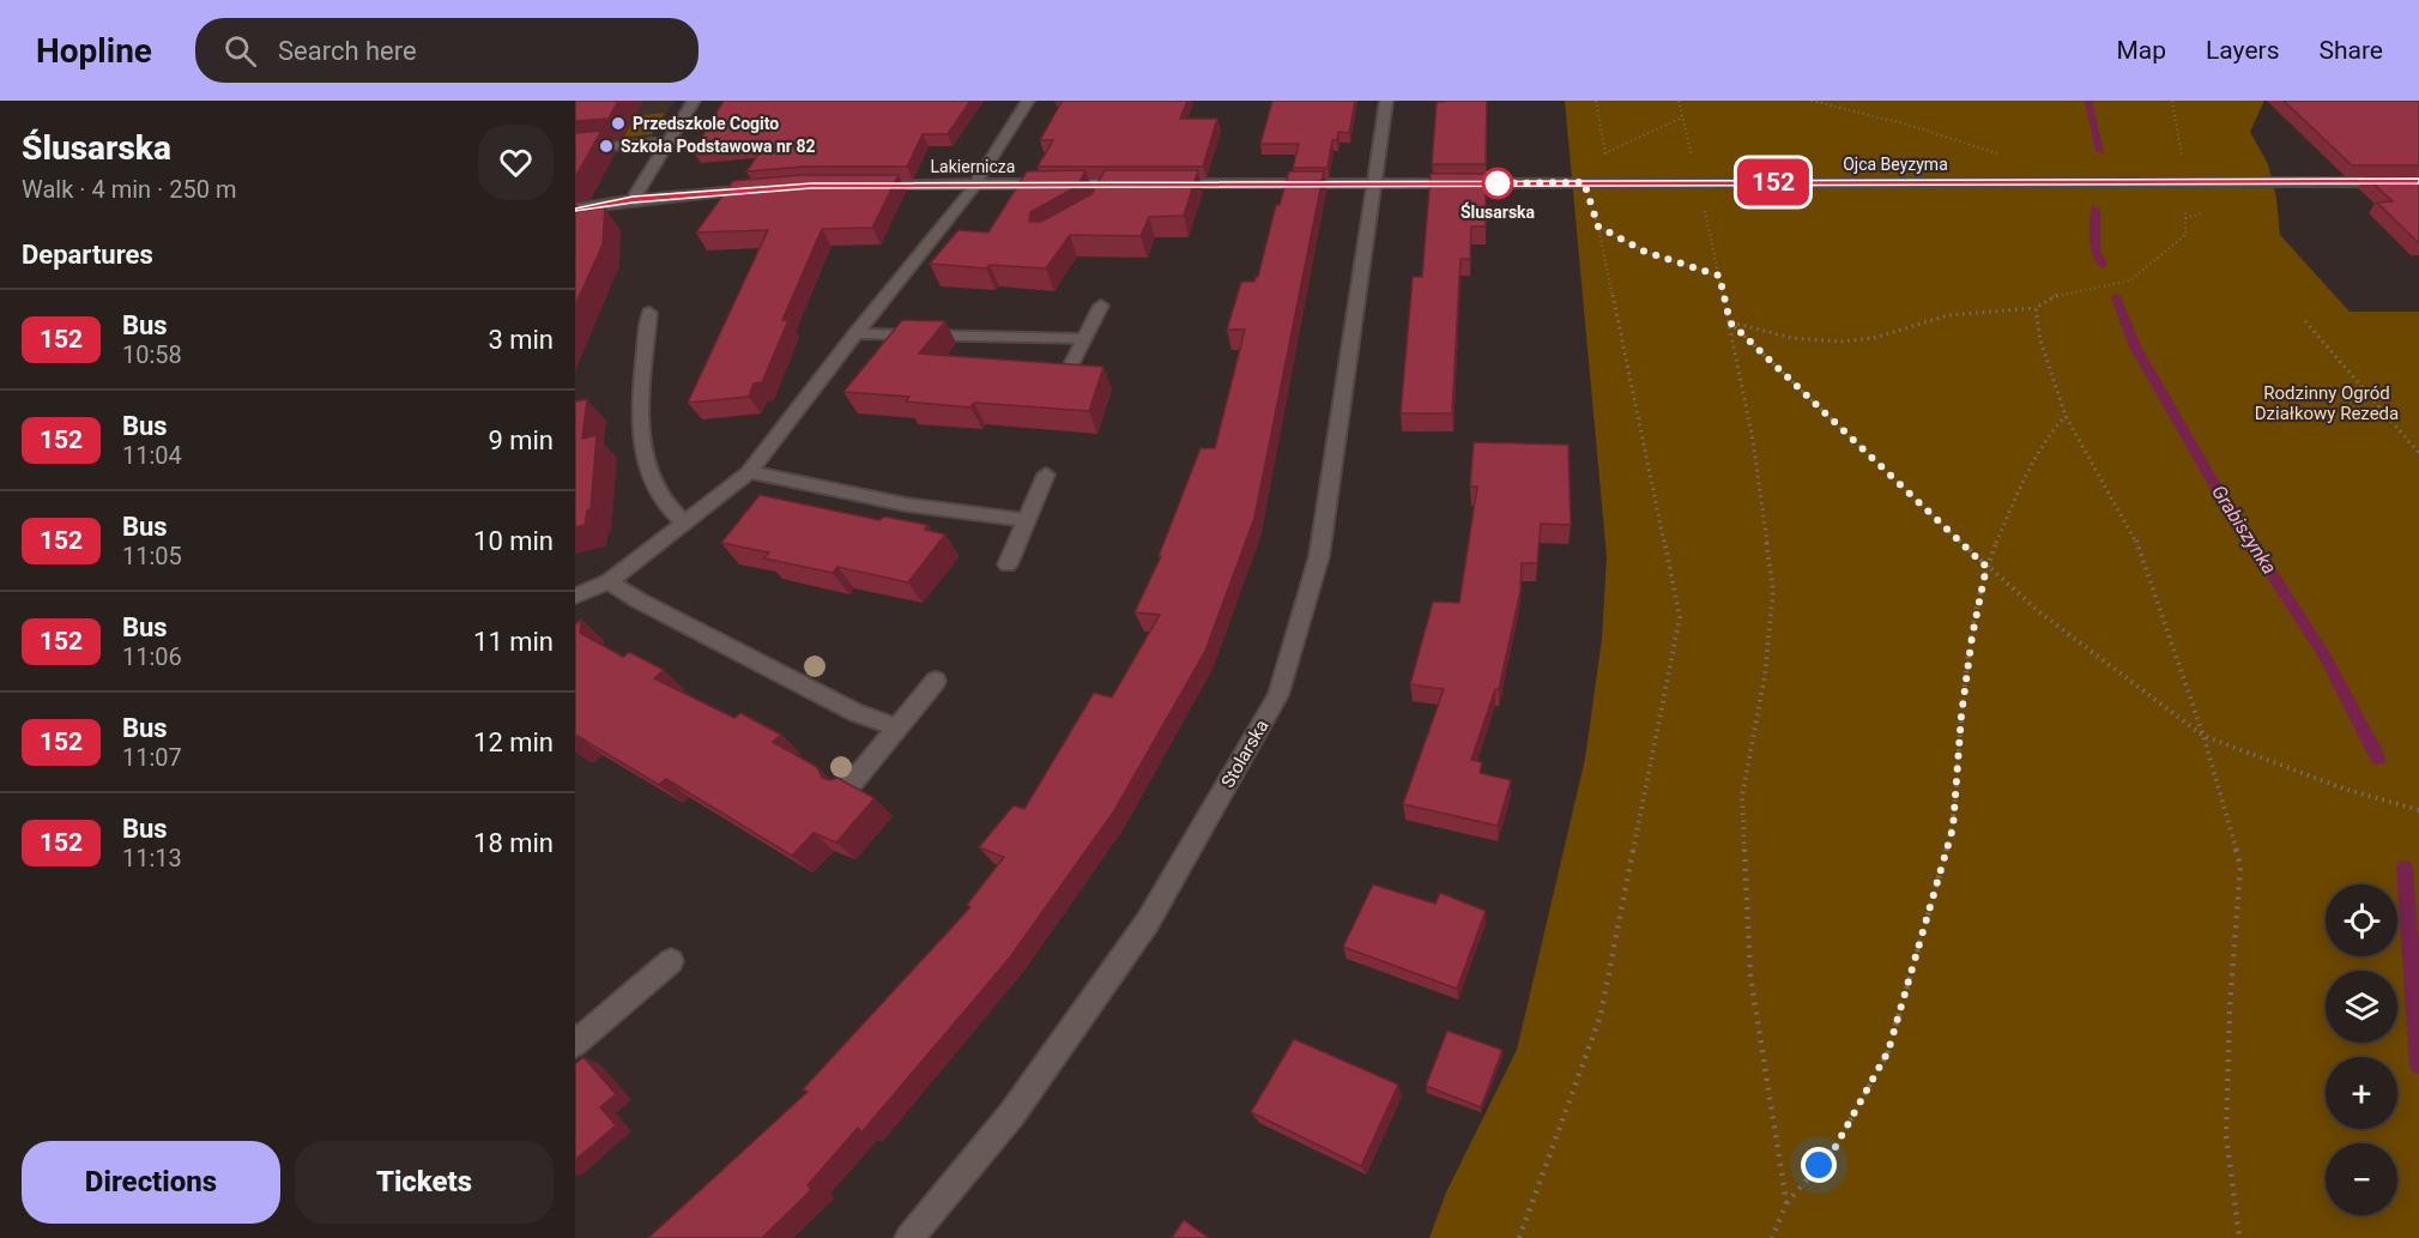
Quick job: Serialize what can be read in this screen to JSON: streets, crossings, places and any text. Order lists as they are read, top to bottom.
{
  "streets": {
    "street": ["Ojca Beyzyma", "Lakiernicza", "Stolarska"]
  },
  "crossings": [
    ["Ojca Beyzyma", "Stolarska"]
  ],
  "water": ["Grabiszynka"],
  "parks": ["Rodzinny Ogród Działkowy Rezeda"],
  "places": ["Przedszkole Cogito", "Szkoła Podstawowa nr 82", "Ślusarska"],
  "lines": ["bus line 152"],
  "page": {
    "header": "Hopline",
    "search": "Search here",
    "nav": ["Map", "Layers", "Share"],
    "heading": [
      ["Ślusarska", "Walk · 4 min · 250 m"],
      "Departures"
    ],
    "on_map": "152",
    "list": [
      {
        "mark": "152",
        "name": "Bus",
        "note": "10:58",
        "value": "3 min"
      },
      {
        "mark": "152",
        "name": "Bus",
        "note": "11:04",
        "value": "9 min"
      },
      {
        "mark": "152",
        "name": "Bus",
        "note": "11:05",
        "value": "10 min"
      },
      {
        "mark": "152",
        "name": "Bus",
        "note": "11:06",
        "value": "11 min"
      },
      {
        "mark": "152",
        "name": "Bus",
        "note": "11:07",
        "value": "12 min"
      },
      {
        "mark": "152",
        "name": "Bus",
        "note": "11:13",
        "value": "18 min"
      }
    ],
    "map_buttons": ["+", "−"],
    "buttons": ["Directions", "Tickets"]
  }
}
